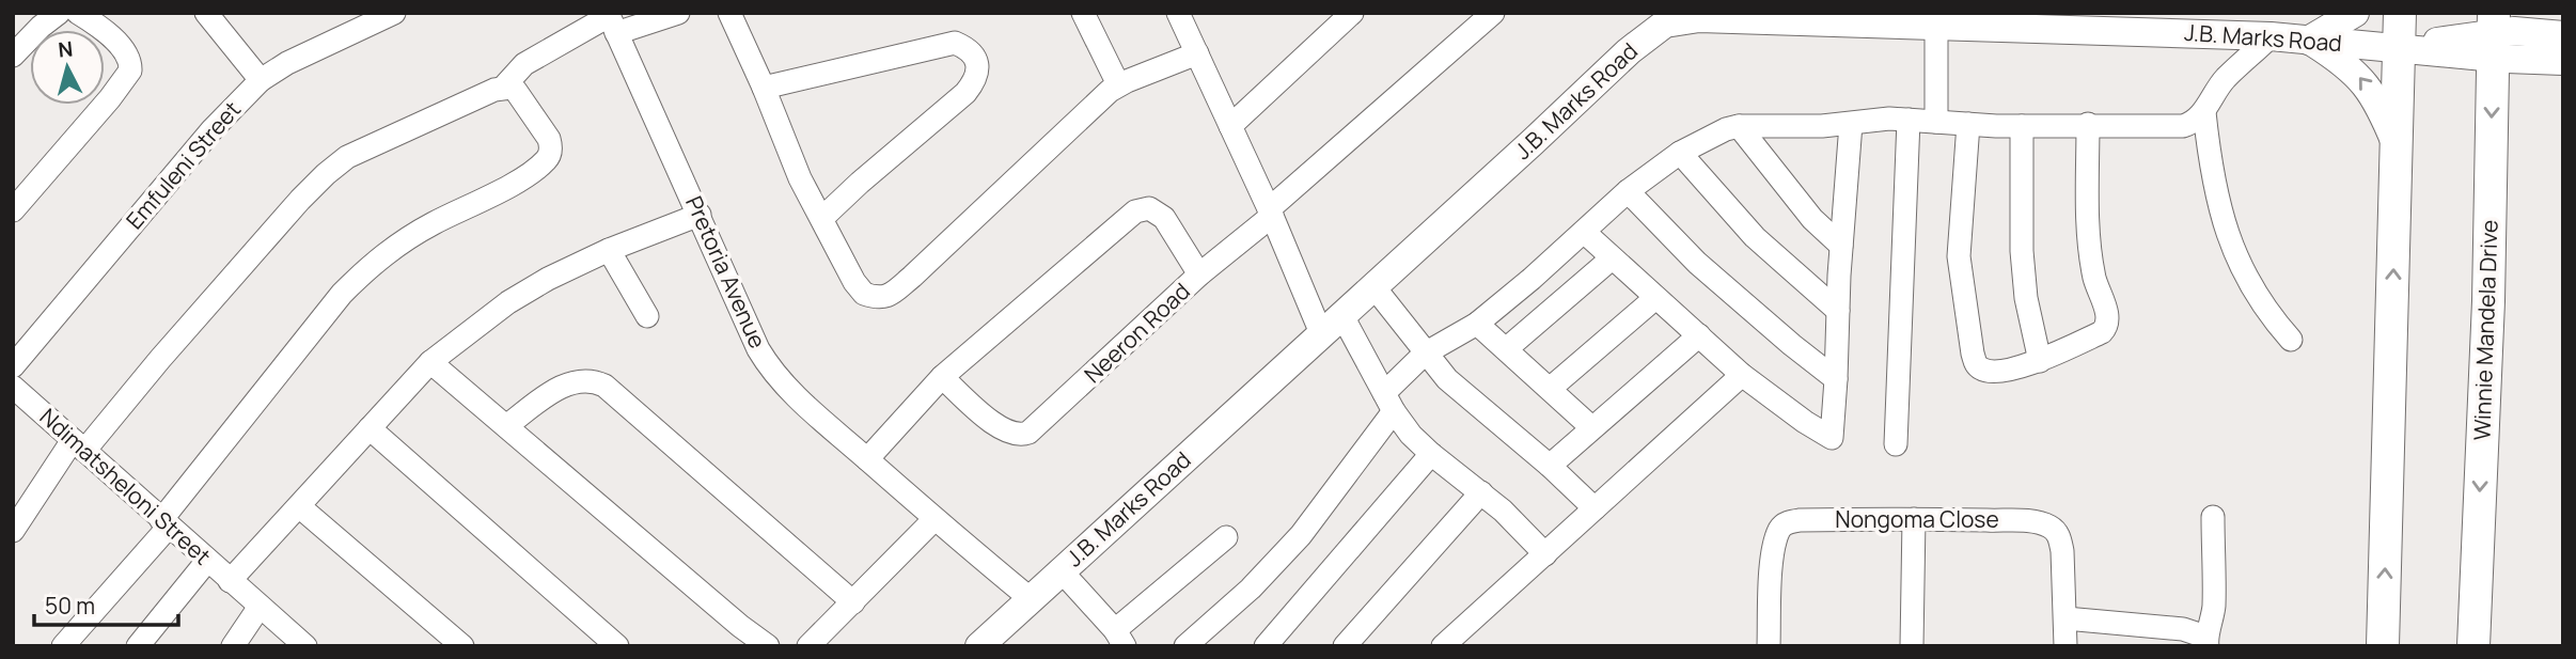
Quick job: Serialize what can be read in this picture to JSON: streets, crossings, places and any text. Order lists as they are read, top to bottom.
{
  "streets": {
    "main road": ["Winnie Mandela Drive"],
    "street": [
      "J.B. Marks Road",
      "Emfuleni Street",
      "Pretoria Avenue",
      "Neeron Road",
      "Ndimatsheloni Street",
      "Nongoma Close"
    ]
  },
  "crossings": [
    ["J.B. Marks Road", "Pretoria Avenue"],
    ["J.B. Marks Road", "Winnie Mandela Drive"]
  ],
  "scale_bar": "50 m",
  "north": "top"
}
